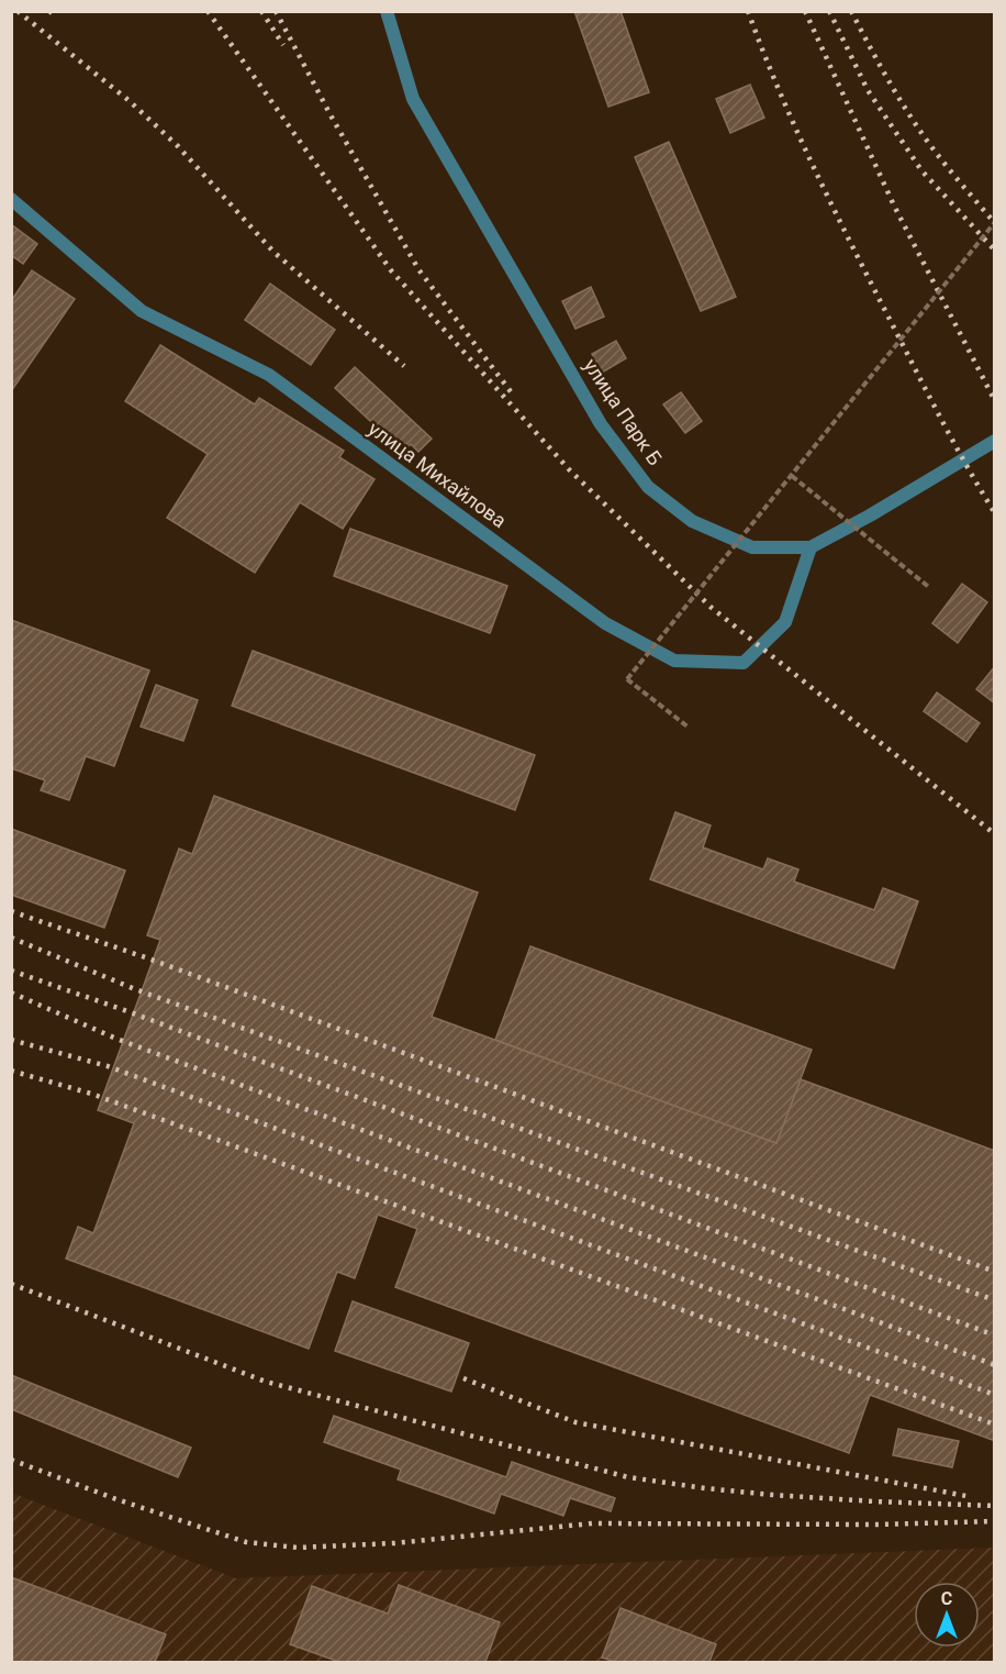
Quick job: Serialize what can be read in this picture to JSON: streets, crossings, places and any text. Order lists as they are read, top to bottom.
{
  "streets": {
    "street": ["улица Парк Б", "улица Михайлова"]
  },
  "crossings": [
    ["улица Парк Б", "улица Михайлова"]
  ],
  "north": "top"
}
